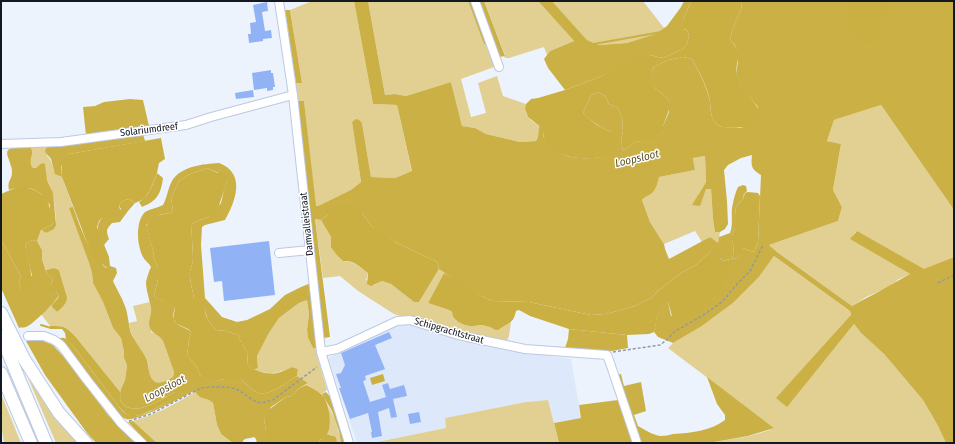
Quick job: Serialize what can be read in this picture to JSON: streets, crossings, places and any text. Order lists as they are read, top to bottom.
{
  "streets": {
    "street": ["Solariumdreef", "Damvalleistraat", "Schipgrachtstraat"]
  },
  "crossings": [
    ["Solariumdreef", "Damvalleistraat"],
    ["Damvalleistraat", "Schipgrachtstraat"]
  ],
  "water": ["Loopsloot"]
}
